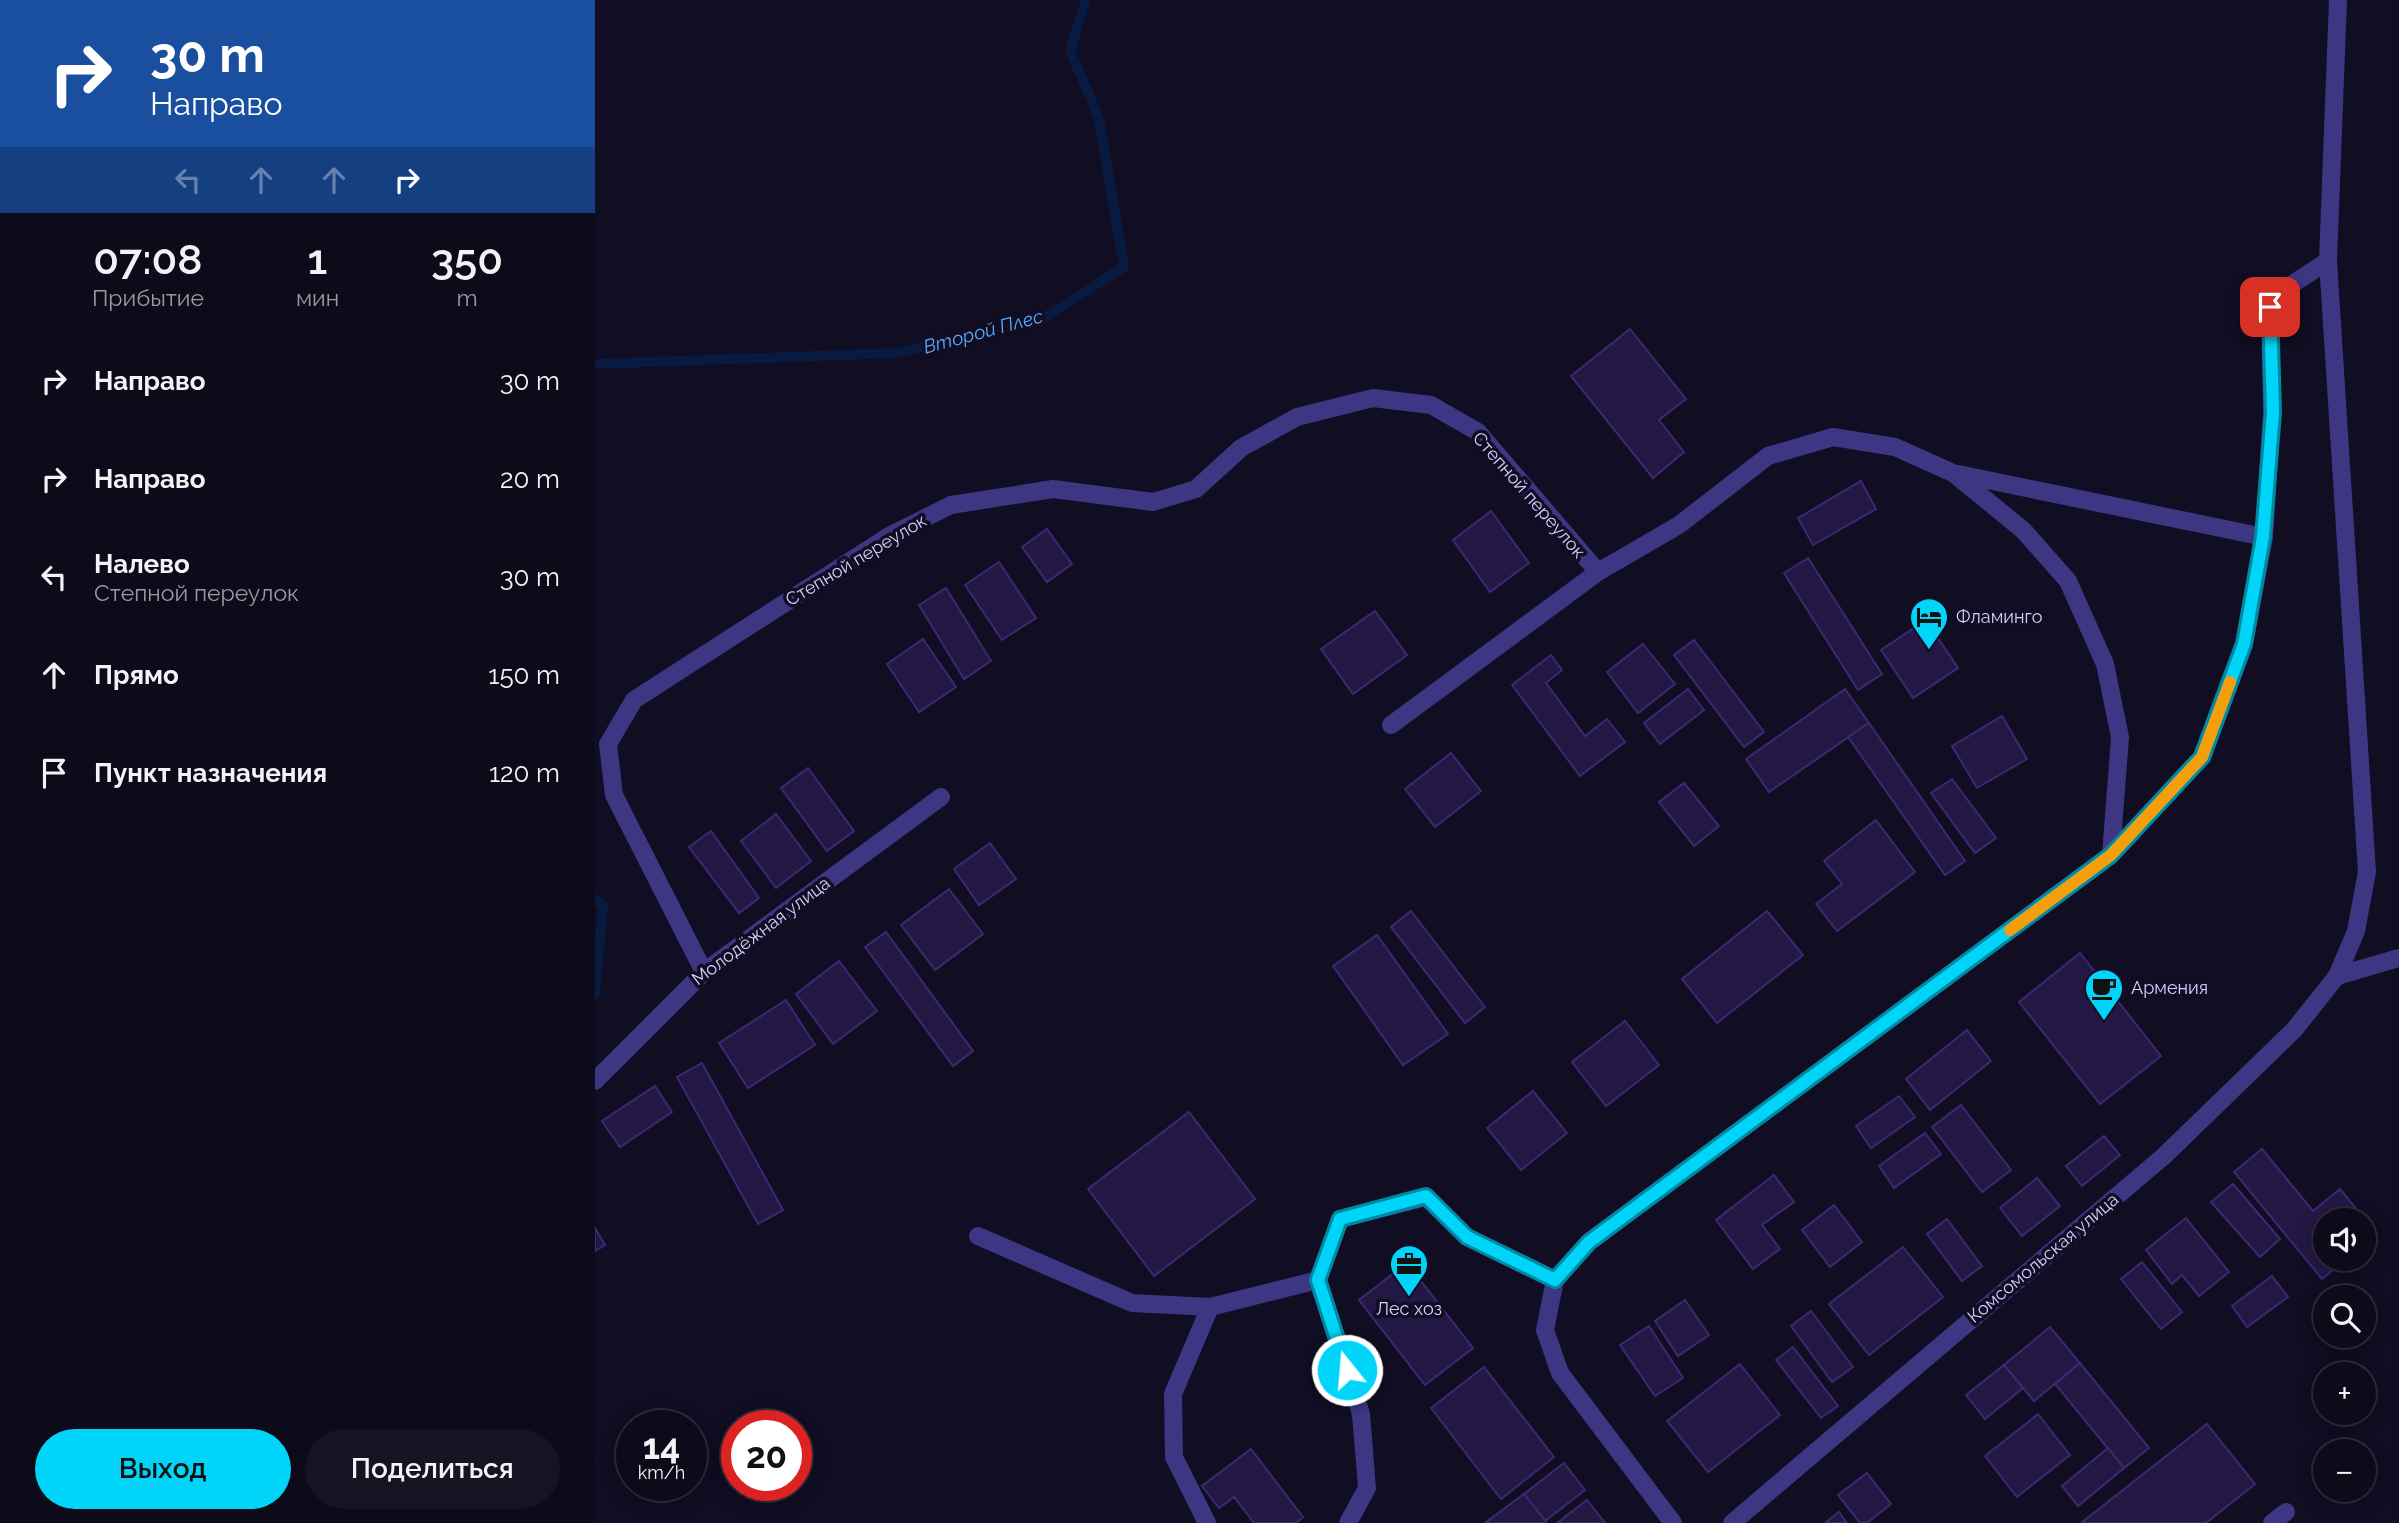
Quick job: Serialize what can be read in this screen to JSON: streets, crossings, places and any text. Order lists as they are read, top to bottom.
{
  "streets": {
    "street": ["Степной переулок", "Молодёжная улица", "Комсомольская улица"]
  },
  "crossings": [
    ["Степной переулок", "Молодёжная улица"]
  ],
  "water": ["Второй Плес"],
  "places": {
    "hotel": ["Фламинго"],
    "cafe": ["Армения"],
    "office": ["Лес хоз"]
  },
  "page": {
    "turn": ["30 m", "Направо"],
    "eta": [
      "07:08",
      "Прибытие",
      "1",
      "мин",
      "350",
      "m"
    ],
    "list": [
      {
        "name": "Направо",
        "value": "30 m"
      },
      {
        "name": "Направо",
        "value": "20 m"
      },
      {
        "name": "Налево",
        "note": "Степной переулок",
        "value": "30 m"
      },
      {
        "name": "Прямо",
        "value": "150 m"
      },
      {
        "name": "Пункт назначения",
        "value": "120 m"
      }
    ],
    "map_buttons": ["+", "−"],
    "speed": "14 km/h",
    "limit": "20",
    "buttons": ["Выход", "Поделиться"]
  }
}
